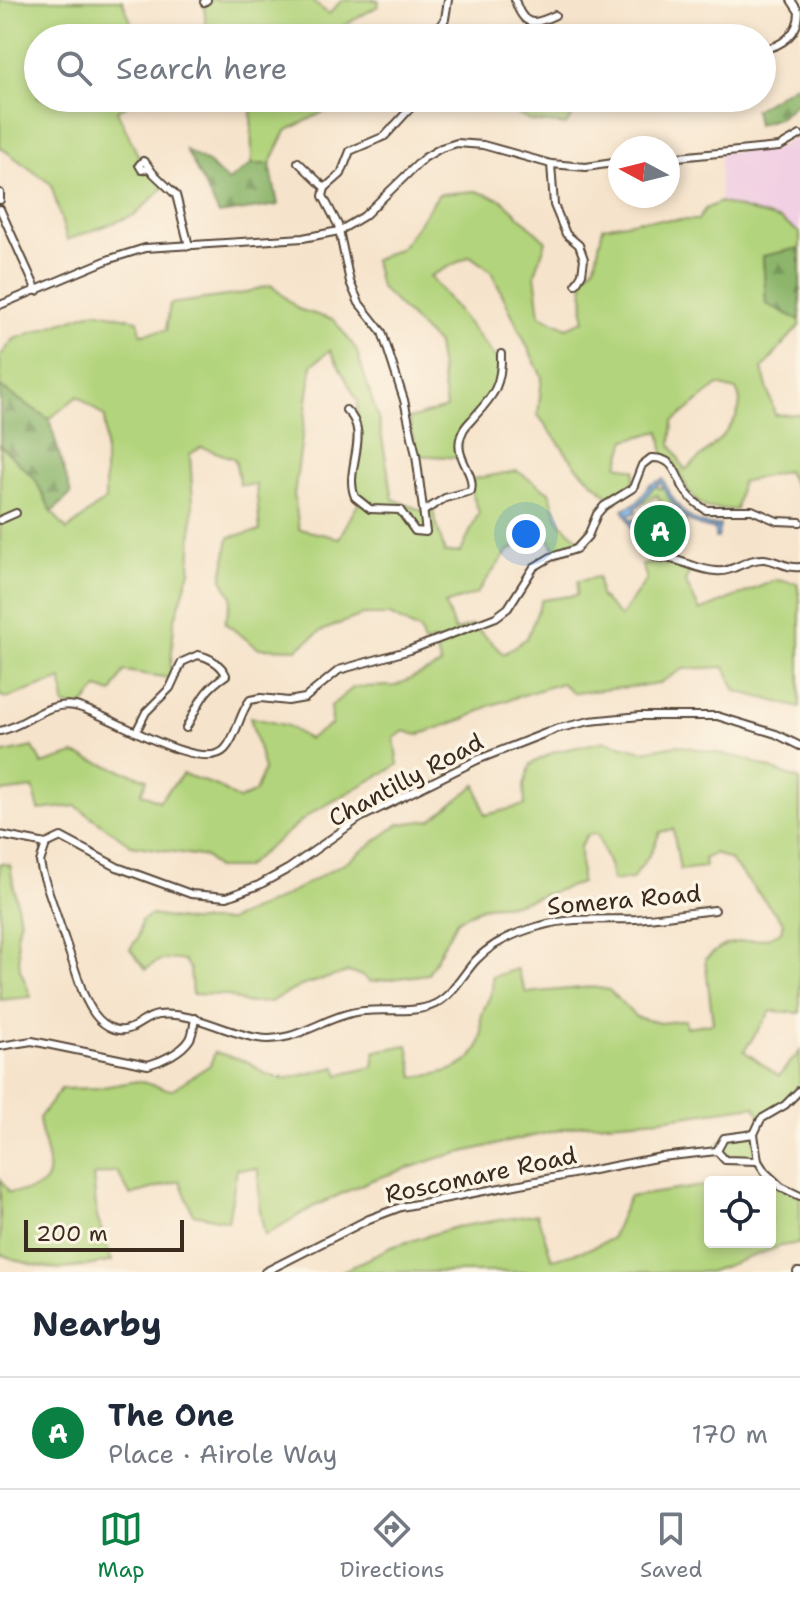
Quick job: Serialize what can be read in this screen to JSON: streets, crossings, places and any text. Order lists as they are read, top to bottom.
{
  "streets": {
    "street": ["Chantilly Road", "Somera Road", "Roscomare Road"]
  },
  "crossings": [
    ["Chantilly Road", "Somera Road"]
  ],
  "scale_bar": "200 m",
  "north": "left",
  "page": {
    "search": "Search here",
    "pins": "A",
    "scale": "200 m",
    "heading": "Nearby",
    "list": [
      {
        "mark": "A",
        "name": "The One",
        "note": "Place · Airole Way",
        "value": "170 m"
      }
    ],
    "nav": ["Map", "Directions", "Saved"]
  }
}
